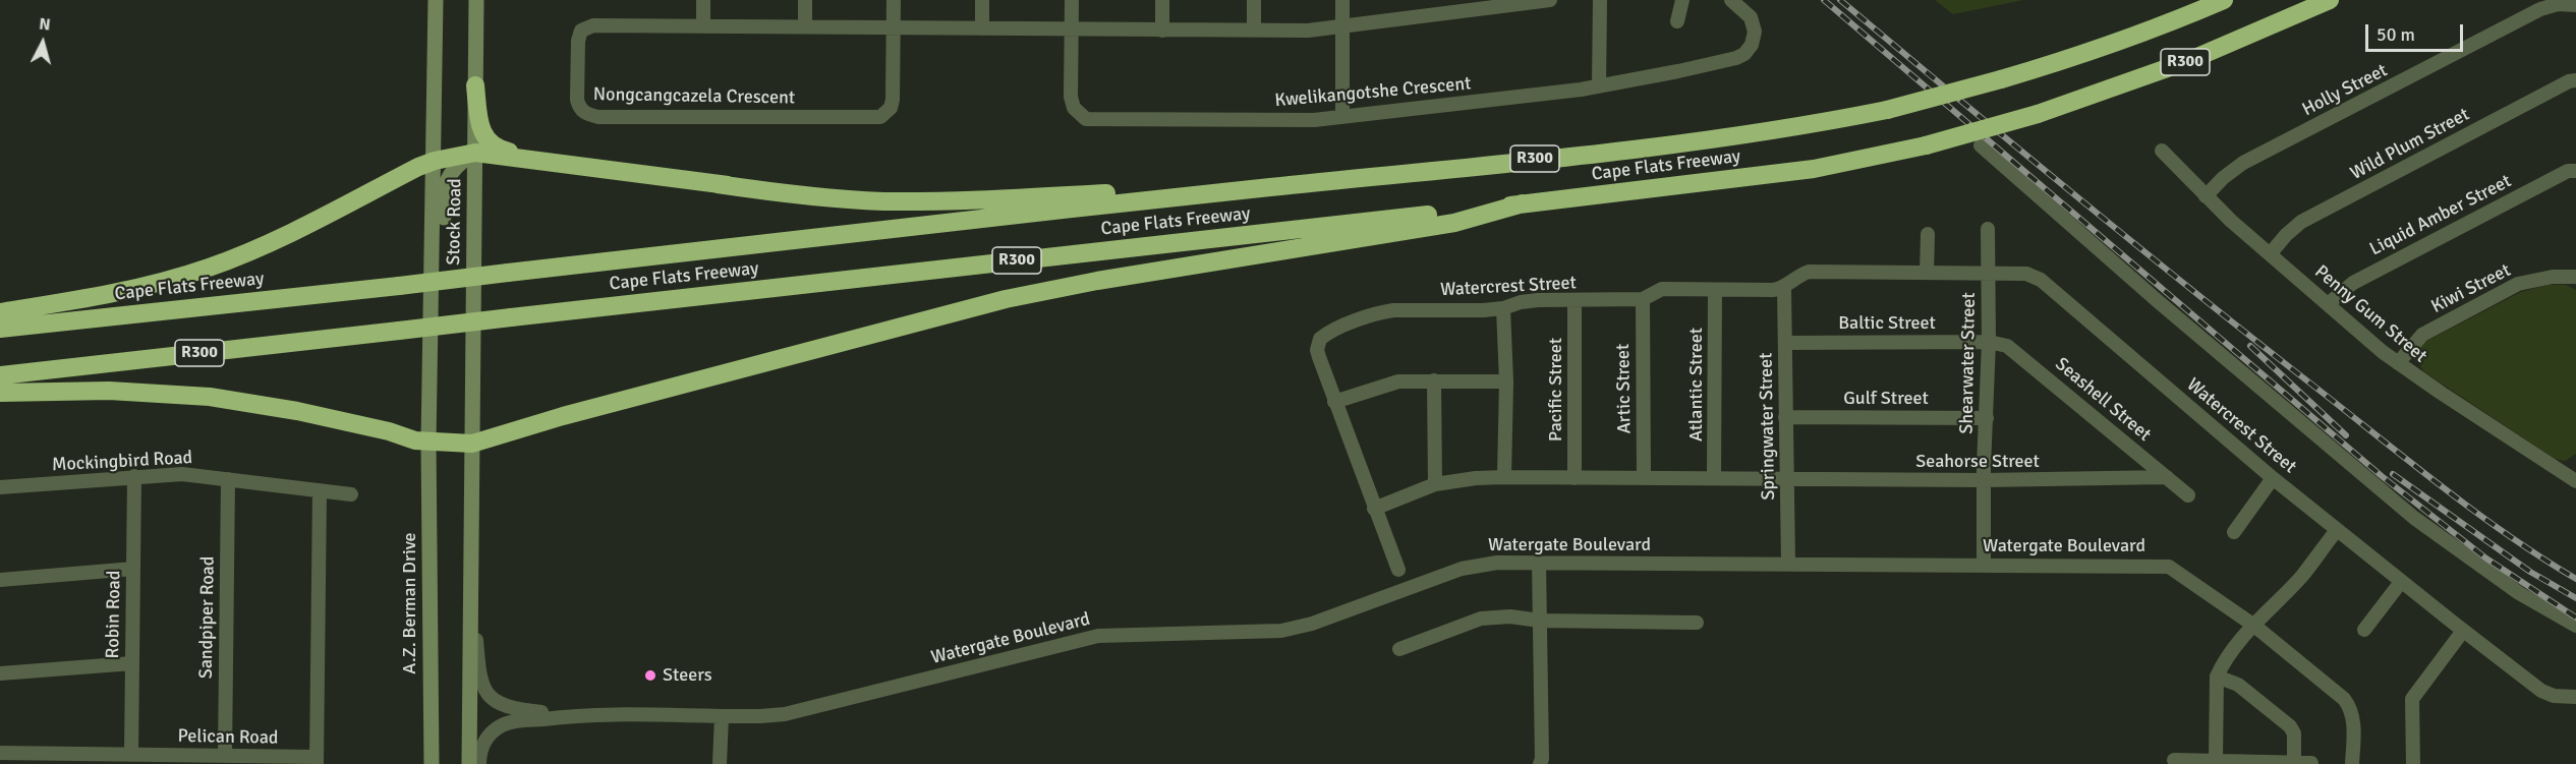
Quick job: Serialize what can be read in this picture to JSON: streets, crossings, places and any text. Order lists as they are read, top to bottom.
{
  "streets": {
    "highway": ["R300", "Cape Flats Freeway"],
    "main road": ["Stock Road", "A.Z. Berman Drive"],
    "street": [
      "Holly Street",
      "Kwelikangotshe Crescent",
      "Nongcangcazela Crescent",
      "Wild Plum Street",
      "Liquid Amber Street",
      "Watercrest Street",
      "Kiwi Street",
      "Penny Gum Street",
      "Baltic Street",
      "Shearwater Street",
      "Atlantic Street",
      "Artic Street",
      "Pacific Street",
      "Gulf Street",
      "Seashell Street",
      "Springwater Street",
      "Mockingbird Road",
      "Seahorse Street",
      "Watergate Boulevard",
      "Robin Road",
      "Sandpiper Road",
      "Pelican Road"
    ]
  },
  "crossings": [
    ["Holly Street", "Penny Gum Street"],
    ["Wild Plum Street", "Penny Gum Street"],
    ["Liquid Amber Street", "Penny Gum Street"],
    ["Stock Road", "A.Z. Berman Drive"],
    ["Watercrest Street", "Shearwater Street"],
    ["Watercrest Street", "Atlantic Street"],
    ["Watercrest Street", "Artic Street"],
    ["Watercrest Street", "Pacific Street"],
    ["Watercrest Street", "Springwater Street"],
    ["Kiwi Street", "Penny Gum Street"],
    ["Baltic Street", "Shearwater Street"],
    ["Baltic Street", "Seashell Street"],
    ["Baltic Street", "Springwater Street"],
    ["Shearwater Street", "Gulf Street"],
    ["Shearwater Street", "Seashell Street"],
    ["Shearwater Street", "Seahorse Street"],
    ["Shearwater Street", "Watergate Boulevard"],
    ["Gulf Street", "Springwater Street"],
    ["Seashell Street", "Seahorse Street"],
    ["Springwater Street", "Seahorse Street"],
    ["Springwater Street", "Watergate Boulevard"],
    ["Mockingbird Road", "Robin Road"],
    ["Mockingbird Road", "Sandpiper Road"],
    ["Robin Road", "Pelican Road"],
    ["Sandpiper Road", "Pelican Road"]
  ],
  "places": ["Steers"],
  "scale_bar": "50 m",
  "north": "top"
}
